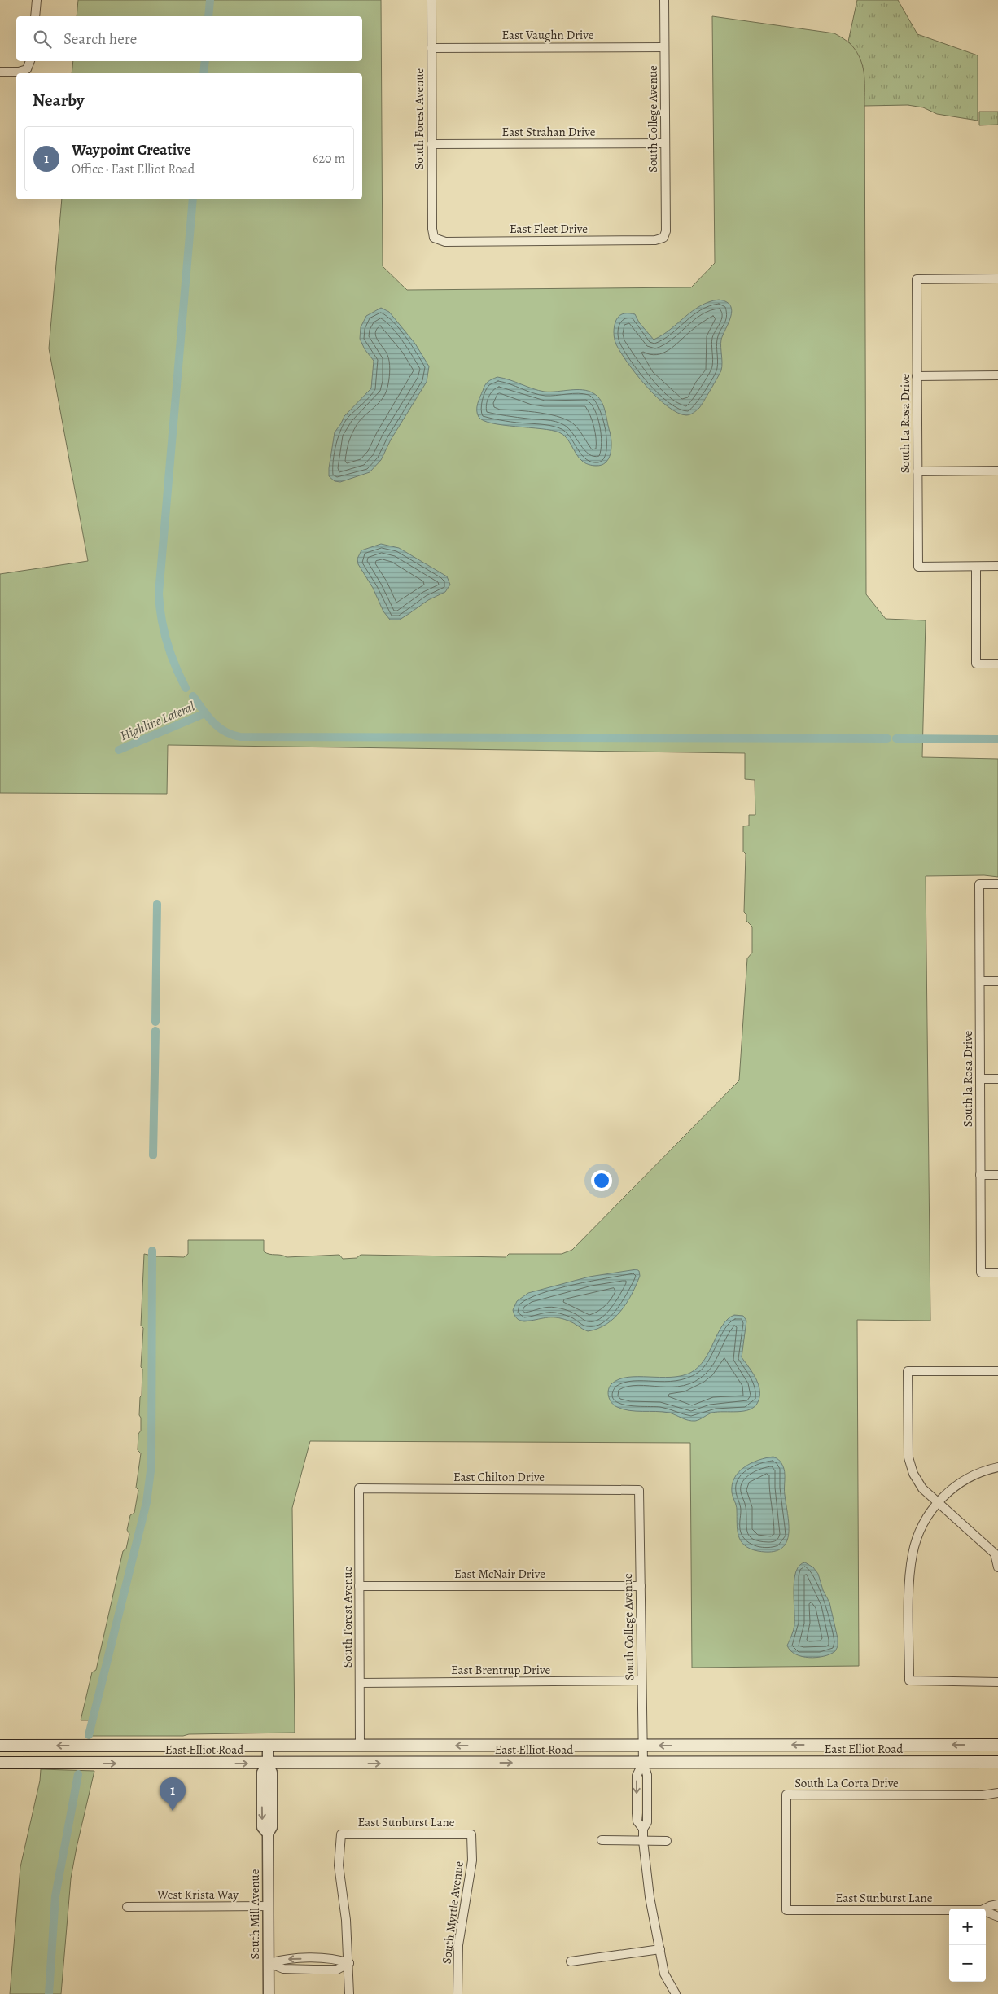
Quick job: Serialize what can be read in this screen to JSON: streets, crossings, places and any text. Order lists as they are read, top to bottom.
{
  "streets": {
    "main road": ["East Elliot Road"],
    "street": [
      "East Vaughn Drive",
      "South Forest Avenue",
      "South College Avenue",
      "East Strahan Drive",
      "East Fleet Drive",
      "South La Rosa Drive",
      "South la Rosa Drive",
      "East Chilton Drive",
      "East McNair Drive",
      "East Brentrup Drive",
      "South La Corta Drive",
      "East Sunburst Lane",
      "West Krista Way",
      "South Myrtle Avenue",
      "South Mill Avenue"
    ]
  },
  "crossings": [
    ["East Vaughn Drive", "South Forest Avenue"],
    ["East Vaughn Drive", "South College Avenue"],
    ["South Forest Avenue", "East Strahan Drive"],
    ["South Forest Avenue", "East Fleet Drive"],
    ["South Forest Avenue", "East Chilton Drive"],
    ["South Forest Avenue", "East McNair Drive"],
    ["South Forest Avenue", "East Brentrup Drive"],
    ["South Forest Avenue", "East Elliot Road"],
    ["South College Avenue", "East Strahan Drive"],
    ["South College Avenue", "East Fleet Drive"],
    ["South College Avenue", "East Chilton Drive"],
    ["South College Avenue", "East McNair Drive"],
    ["South College Avenue", "East Brentrup Drive"],
    ["South College Avenue", "East Elliot Road"],
    ["East Elliot Road", "South Mill Avenue"],
    ["South La Corta Drive", "East Sunburst Lane"],
    ["East Sunburst Lane", "South Myrtle Avenue"],
    ["West Krista Way", "South Mill Avenue"]
  ],
  "water": ["Highline Lateral"],
  "page": {
    "search": "Search here",
    "heading": "Nearby",
    "list": [
      {
        "mark": "1",
        "name": "Waypoint Creative",
        "note": "Office · East Elliot Road",
        "value": "620 m"
      }
    ],
    "pins": "1",
    "map_buttons": ["+", "−"]
  }
}
